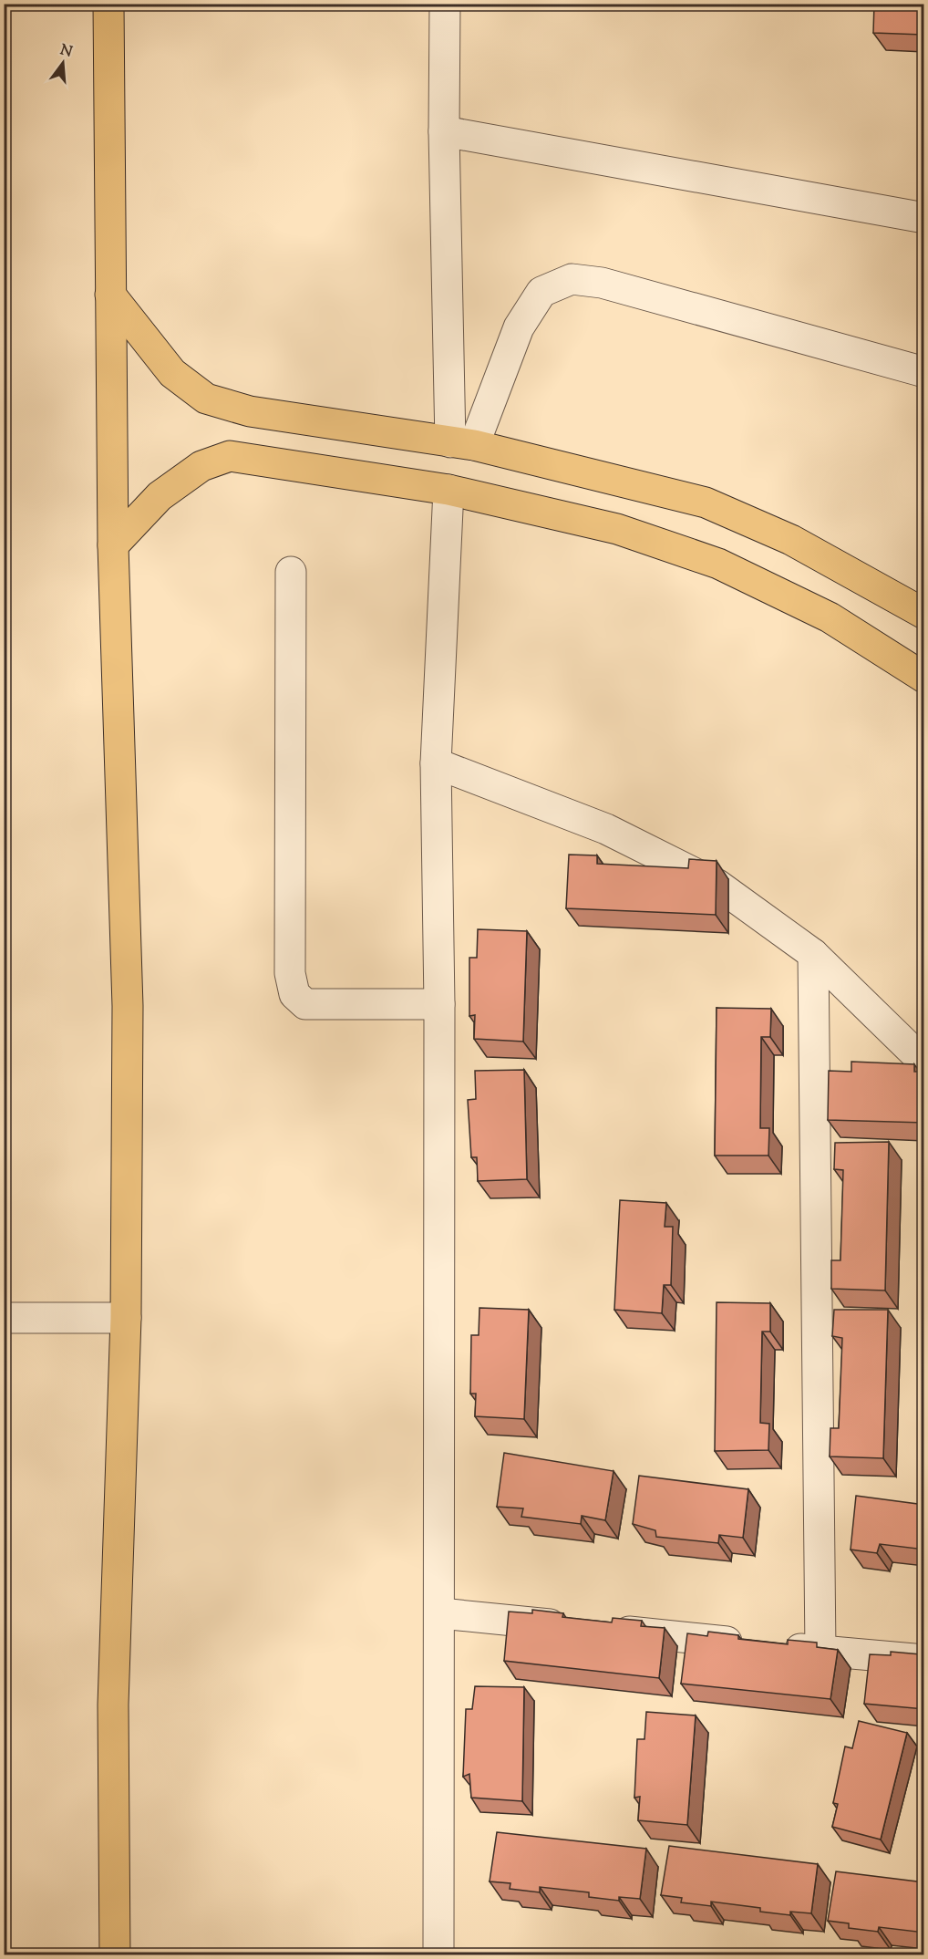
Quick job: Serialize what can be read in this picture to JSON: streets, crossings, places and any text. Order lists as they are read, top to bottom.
{
  "north": "top"
}
